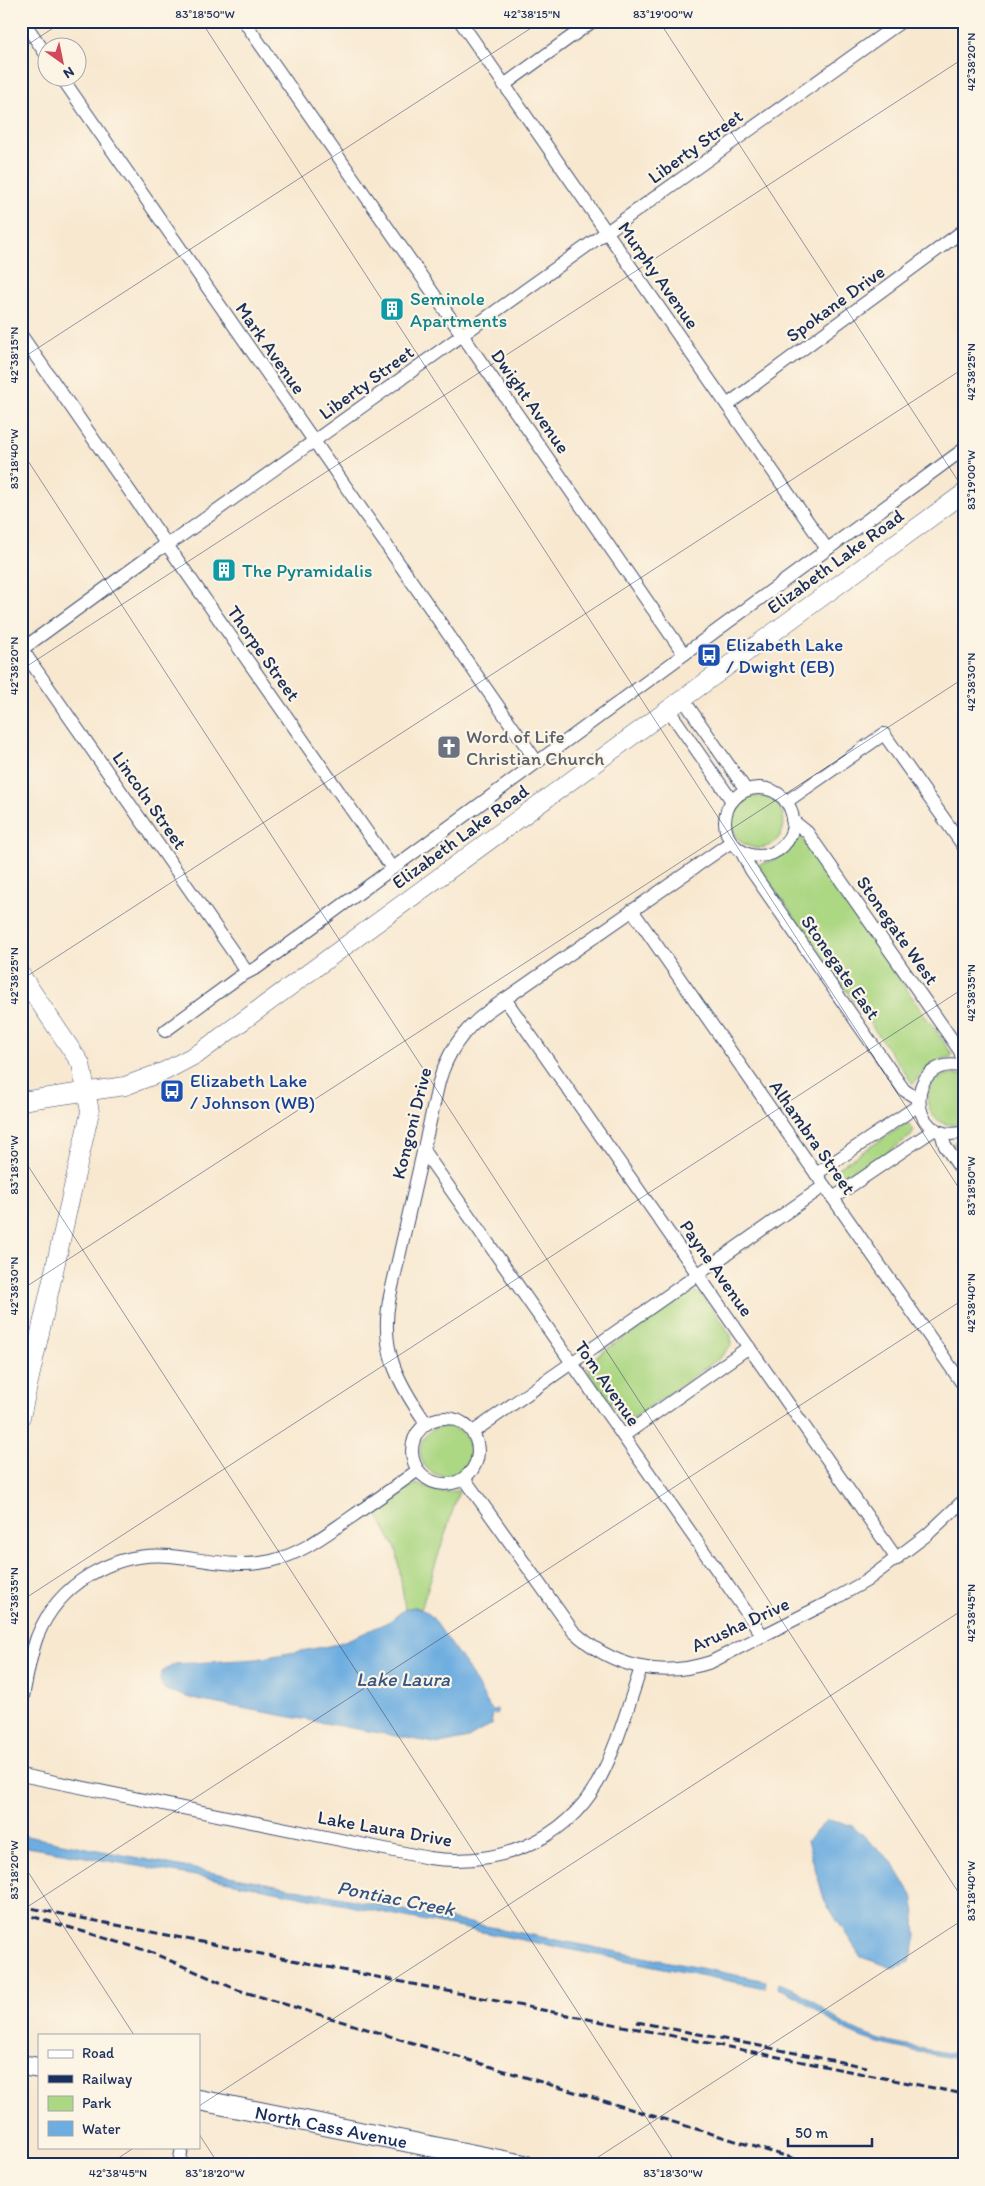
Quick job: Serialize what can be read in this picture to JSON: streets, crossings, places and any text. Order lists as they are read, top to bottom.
{
  "streets": {
    "main road": ["Elizabeth Lake Road", "North Cass Avenue"],
    "street": [
      "Liberty Street",
      "Murphy Avenue",
      "Spokane Drive",
      "Mark Avenue",
      "Dwight Avenue",
      "Thorpe Street",
      "Lincoln Street",
      "Stonegate West",
      "Stonegate East",
      "Kongoni Drive",
      "Alhambra Street",
      "Payne Avenue",
      "Tom Avenue",
      "Arusha Drive",
      "Lake Laura Drive"
    ]
  },
  "crossings": [
    ["Liberty Street", "Murphy Avenue"],
    ["Liberty Street", "Mark Avenue"],
    ["Liberty Street", "Dwight Avenue"],
    ["Liberty Street", "Thorpe Street"],
    ["Liberty Street", "Lincoln Street"],
    ["Murphy Avenue", "Spokane Drive"],
    ["Murphy Avenue", "Elizabeth Lake Road"],
    ["Mark Avenue", "Elizabeth Lake Road"],
    ["Dwight Avenue", "Elizabeth Lake Road"],
    ["Elizabeth Lake Road", "Thorpe Street"],
    ["Elizabeth Lake Road", "Lincoln Street"],
    ["Stonegate West", "Stonegate East"],
    ["Stonegate West", "Kongoni Drive"],
    ["Stonegate East", "Kongoni Drive"],
    ["Kongoni Drive", "Alhambra Street"],
    ["Kongoni Drive", "Payne Avenue"],
    ["Kongoni Drive", "Tom Avenue"],
    ["Kongoni Drive", "Arusha Drive"],
    ["Payne Avenue", "Arusha Drive"],
    ["Tom Avenue", "Arusha Drive"],
    ["Arusha Drive", "Lake Laura Drive"]
  ],
  "water": ["Lake Laura", "Pontiac Creek"],
  "places": {
    "building": ["Seminole Apartments", "The Pyramidalis"],
    "bus stop": ["Elizabeth Lake / Dwight (EB)", "Elizabeth Lake / Johnson (WB)"],
    "church": ["Word of Life Christian Church"]
  },
  "legend": [
    "Road",
    "Railway",
    "Park",
    "Water"
  ],
  "scale_bar": "50 m",
  "north": "bottom right",
  "coordinates": [
    "83°18'50\"W",
    "42°38'15\"N",
    "83°19'00\"W",
    "42°38'20\"N",
    "42°38'25\"N",
    "83°18'40\"W",
    "42°38'30\"N",
    "42°38'35\"N",
    "83°18'30\"W",
    "42°38'40\"N",
    "42°38'45\"N",
    "83°18'20\"W"
  ]
}
